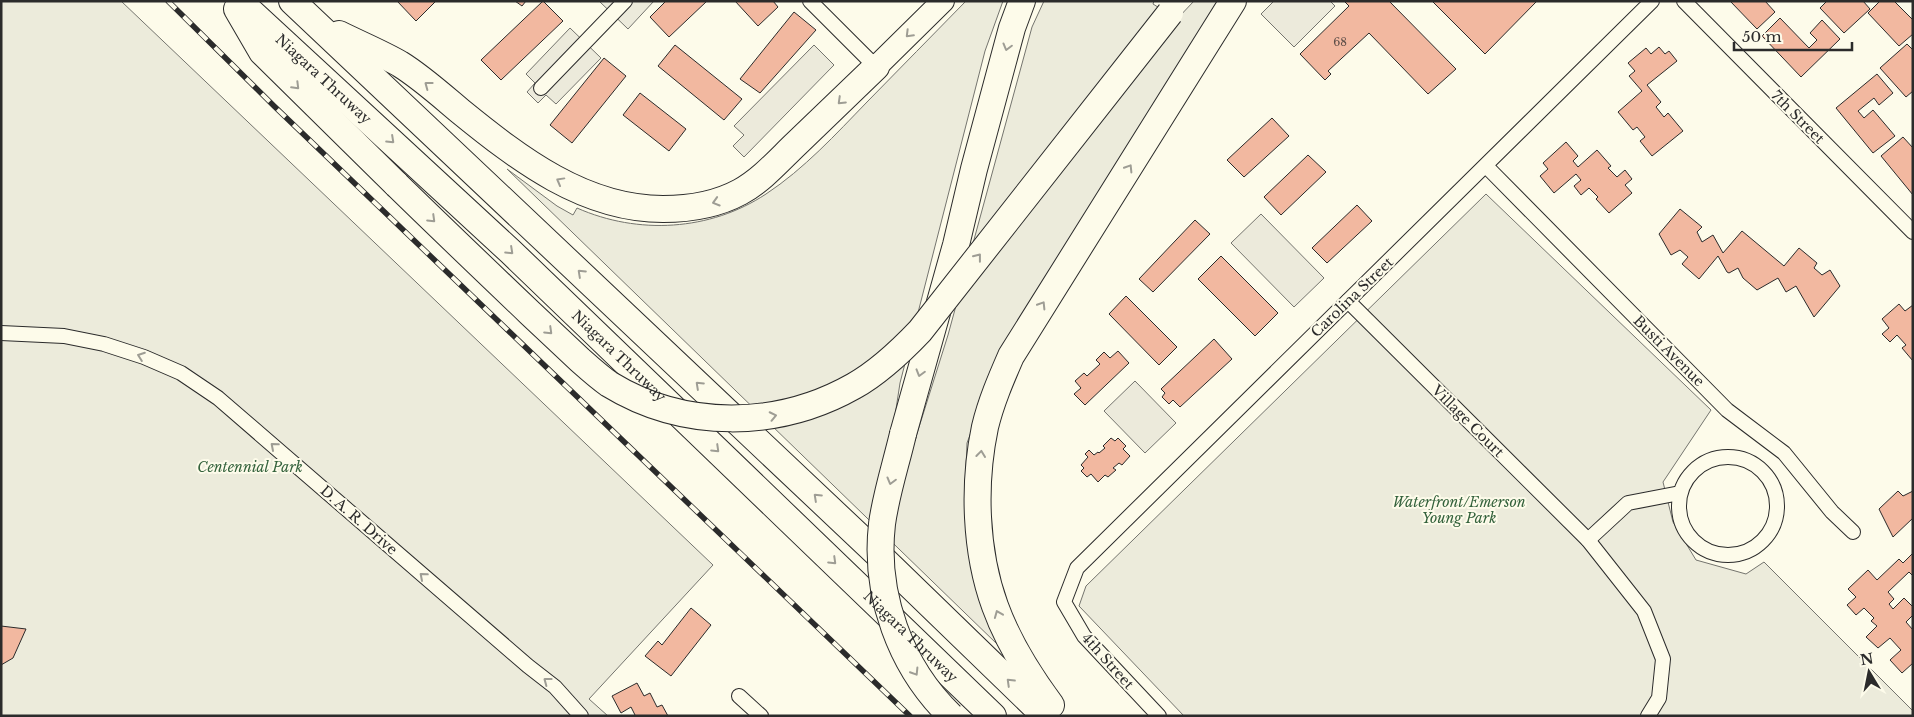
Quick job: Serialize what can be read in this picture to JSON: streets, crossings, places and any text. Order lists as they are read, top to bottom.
{
  "streets": {
    "highway": ["Niagara Thruway"],
    "street": [
      "7th Street",
      "Carolina Street",
      "Busti Avenue",
      "Village Court",
      "D. A. R. Drive",
      "4th Street"
    ]
  },
  "crossings": [
    ["Carolina Street", "Busti Avenue"],
    ["Carolina Street", "Village Court"],
    ["Carolina Street", "4th Street"]
  ],
  "one_way": ["D. A. R. Drive"],
  "parks": ["Centennial Park", "Waterfront/Emerson Young Park"],
  "house_numbers": ["68"],
  "scale_bar": "50 m",
  "north": "top"
}
